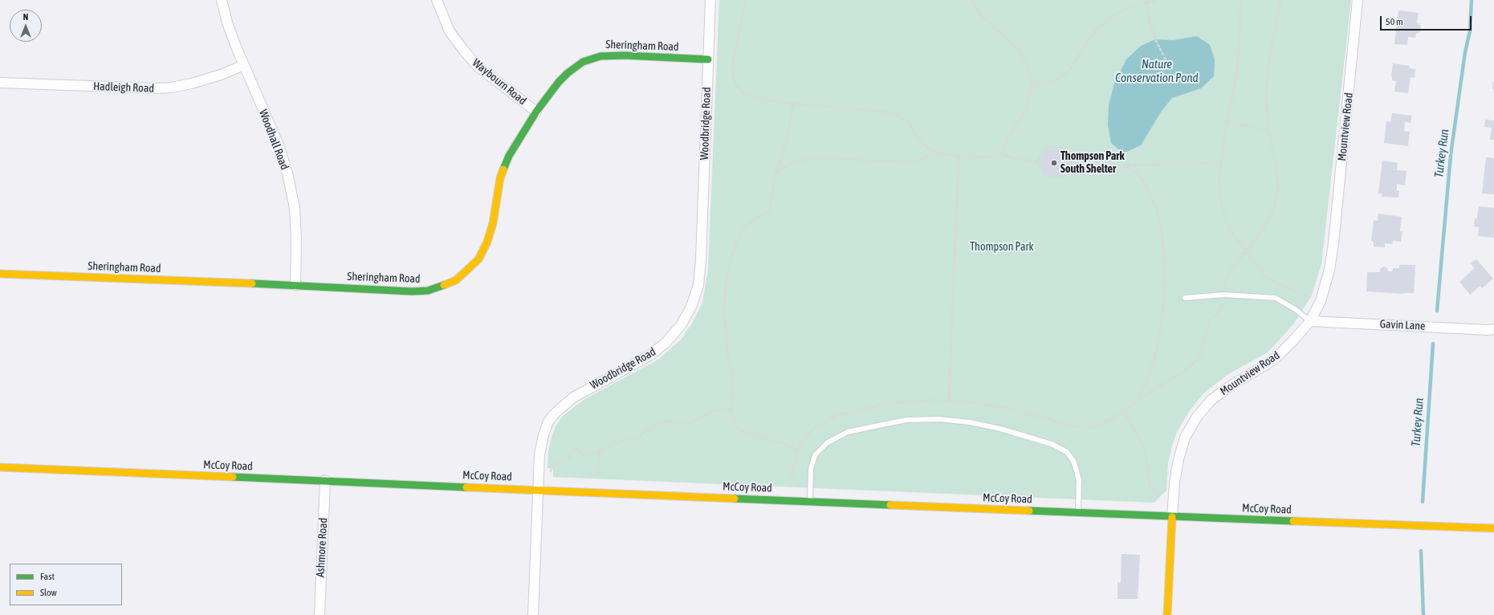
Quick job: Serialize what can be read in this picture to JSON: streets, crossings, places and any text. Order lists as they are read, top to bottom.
{
  "streets": {
    "main road": ["Sheringham Road", "Mountview Road", "McCoy Road"],
    "street": [
      "Waybourn Road",
      "Hadleigh Road",
      "Woodbridge Road",
      "Woodhall Road",
      "Gavin Lane",
      "Ashmore Road"
    ]
  },
  "crossings": [
    ["Sheringham Road", "Waybourn Road"],
    ["Sheringham Road", "Woodbridge Road"],
    ["Sheringham Road", "Woodhall Road"],
    ["Hadleigh Road", "Woodhall Road"],
    ["Woodbridge Road", "McCoy Road"],
    ["Mountview Road", "Gavin Lane"],
    ["Mountview Road", "McCoy Road"],
    ["McCoy Road", "Ashmore Road"]
  ],
  "water": ["Nature Conservation Pond", "Turkey Run"],
  "parks": ["Thompson Park"],
  "places": ["Thompson Park South Shelter"],
  "legend": ["Fast", "Slow"],
  "scale_bar": "50 m",
  "north": "top"
}
